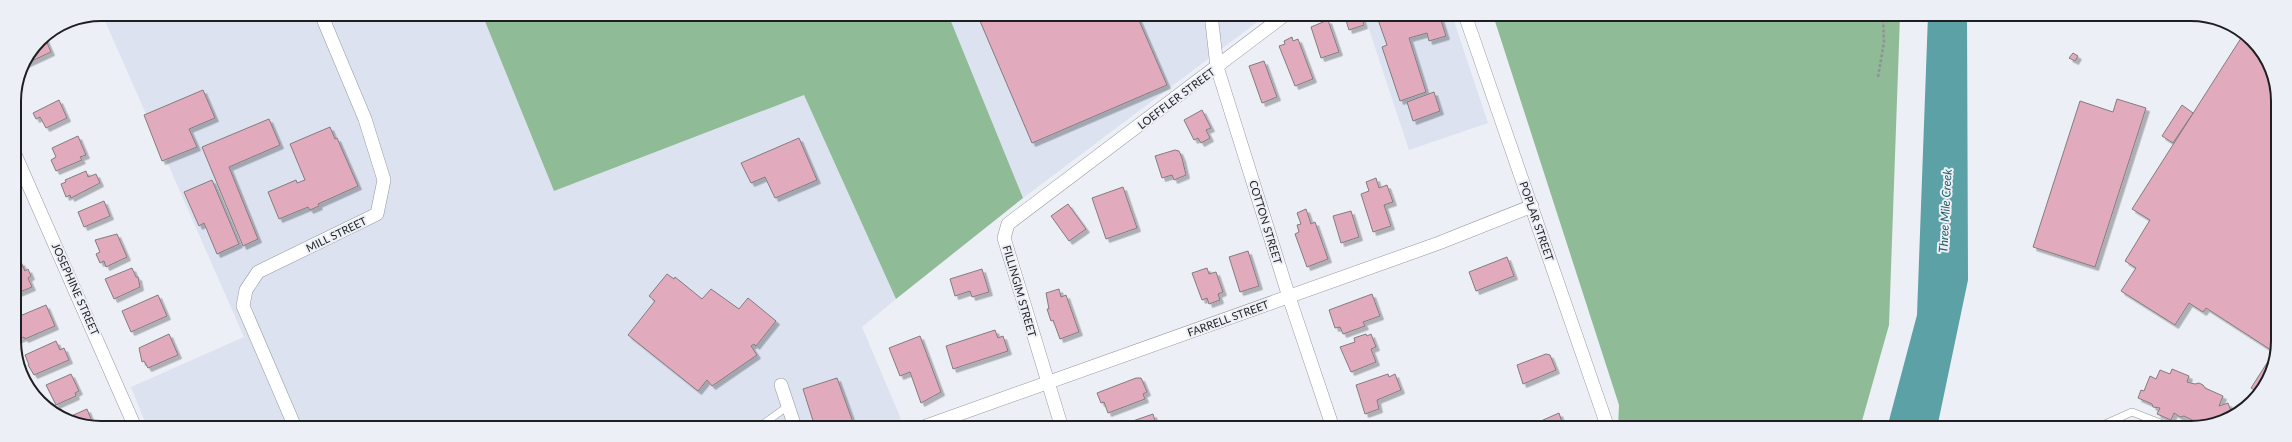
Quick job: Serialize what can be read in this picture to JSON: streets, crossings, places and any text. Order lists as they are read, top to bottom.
{
  "streets": {
    "street": [
      "LOEFFLER STREET",
      "POPLAR STREET",
      "COTTON STREET",
      "MILL STREET",
      "JOSEPHINE STREET",
      "FILLINGIM STREET",
      "FARRELL STREET"
    ]
  },
  "crossings": [
    ["LOEFFLER STREET", "COTTON STREET"],
    ["LOEFFLER STREET", "FILLINGIM STREET"],
    ["POPLAR STREET", "FARRELL STREET"],
    ["COTTON STREET", "FARRELL STREET"],
    ["FILLINGIM STREET", "FARRELL STREET"]
  ],
  "water": ["Three Mile Creek"]
}
